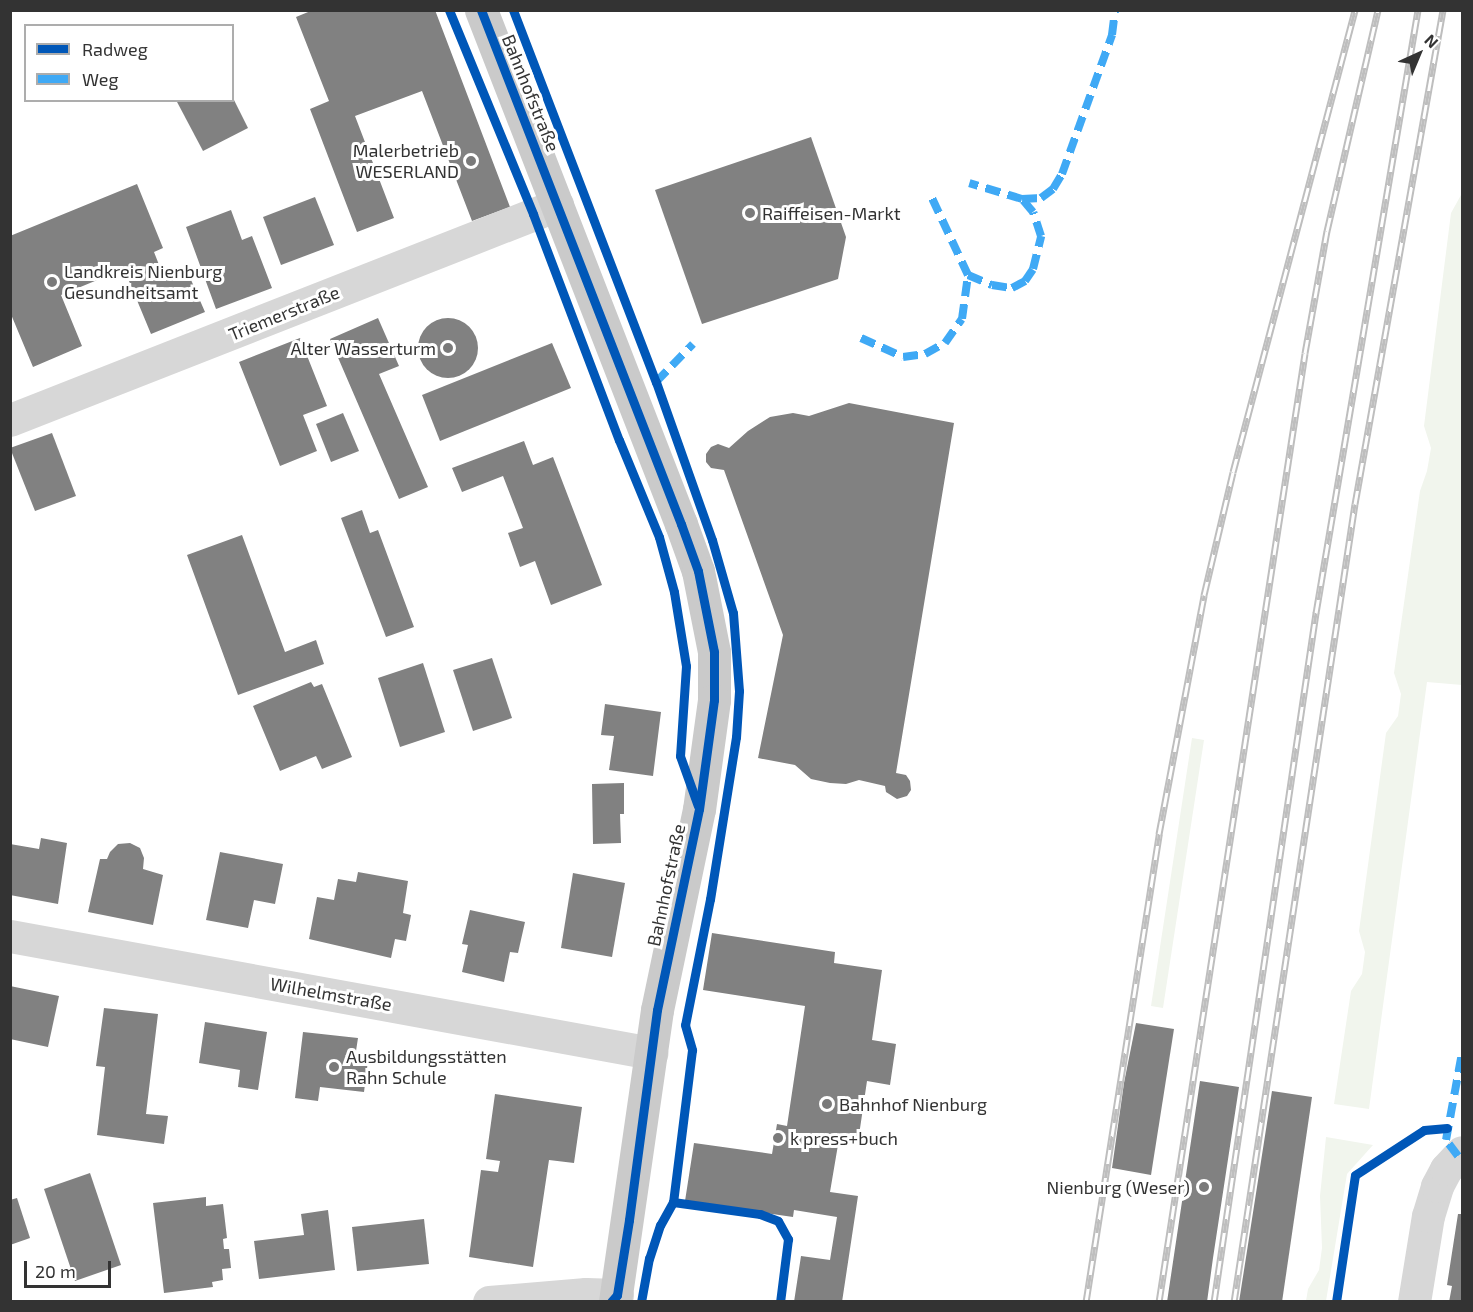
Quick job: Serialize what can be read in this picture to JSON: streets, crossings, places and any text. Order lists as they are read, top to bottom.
{
  "streets": {
    "main road": ["Bahnhofstraße"],
    "street": ["Triemerstraße", "Wilhelmstraße"]
  },
  "crossings": [
    ["Bahnhofstraße", "Triemerstraße"],
    ["Bahnhofstraße", "Wilhelmstraße"]
  ],
  "places": [
    "Malerbetrieb WESERLAND",
    "Raiffeisen-Markt",
    "Landkreis Nienburg Gesundheitsamt",
    "Alter Wasserturm",
    "Ausbildungsstätten Rahn Schule",
    "Bahnhof Nienburg",
    "k press+buch",
    "Nienburg (Weser)"
  ],
  "legend": ["Radweg", "Weg"],
  "scale_bar": "20 m",
  "north": "top right"
}
